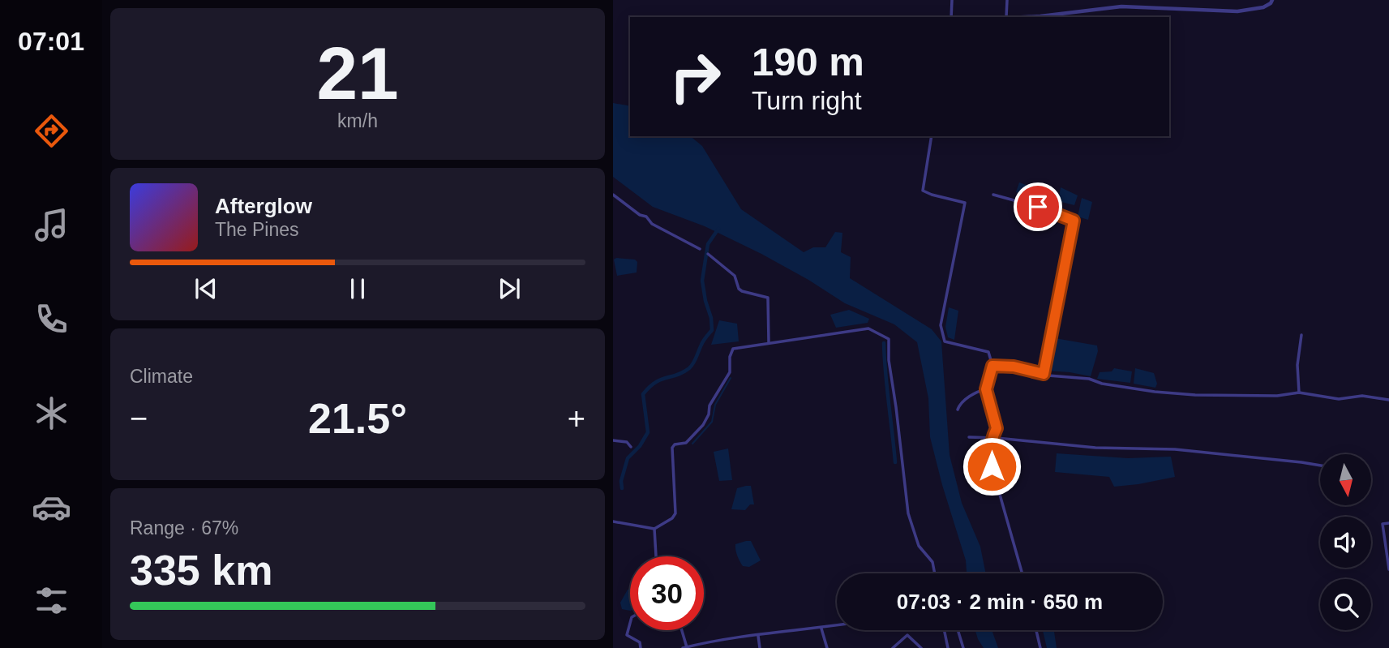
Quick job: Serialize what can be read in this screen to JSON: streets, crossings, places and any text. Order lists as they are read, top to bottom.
{
  "north": "bottom",
  "page": {
    "tabs": "07:01",
    "tile": [
      ["21", "km/h"],
      "Climate",
      ["Range · 67%", "335 km"]
    ],
    "turn": ["190 m", "Turn right"],
    "song": ["Afterglow", "The Pines"],
    "heat": ["−", "21.5°", "+"],
    "limit": "30",
    "trip": "07:03 · 2 min · 650 m"
  }
}
